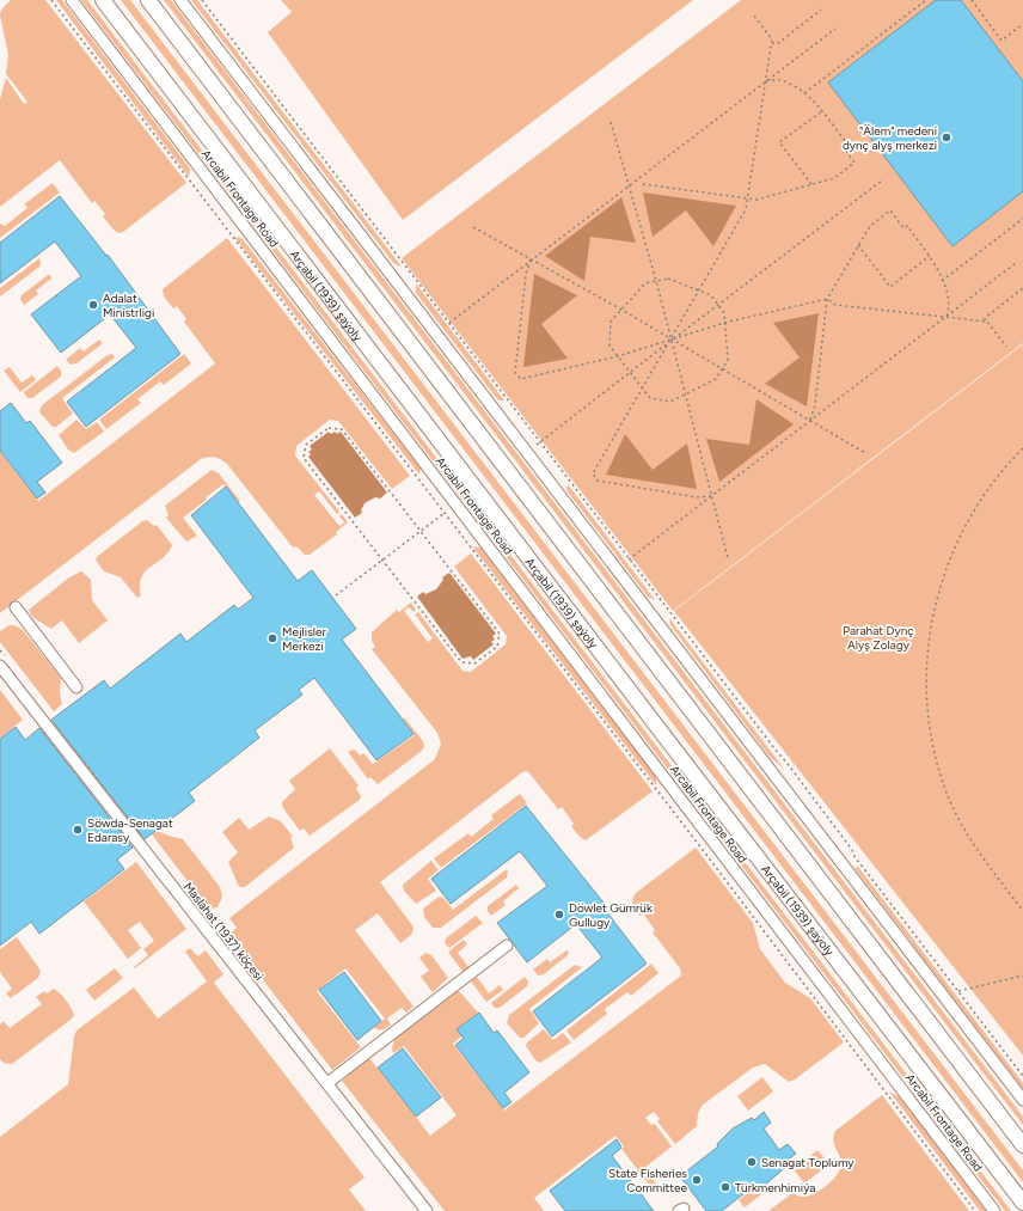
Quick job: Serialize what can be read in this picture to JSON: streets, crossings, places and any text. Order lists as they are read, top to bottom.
{
  "streets": {
    "main road": ["Arçabil (1939) şaýoly"],
    "street": ["Arcabil Frontage Road", "Maslahat (1937) köçesi"]
  },
  "parks": ["Parahat Dynç Alyş Zolagy"],
  "places": [
    "\"Älem\" medeni dynç alyş merkezi",
    "Adalat Ministrligi",
    "Mejlisler Merkezi",
    "Söwda-Senagat Edarasy",
    "Döwlet Gümrük Gullugy",
    "Senagat Toplumy",
    "State Fisheries Committee",
    "Türkmenhimiýa"
  ]
}
